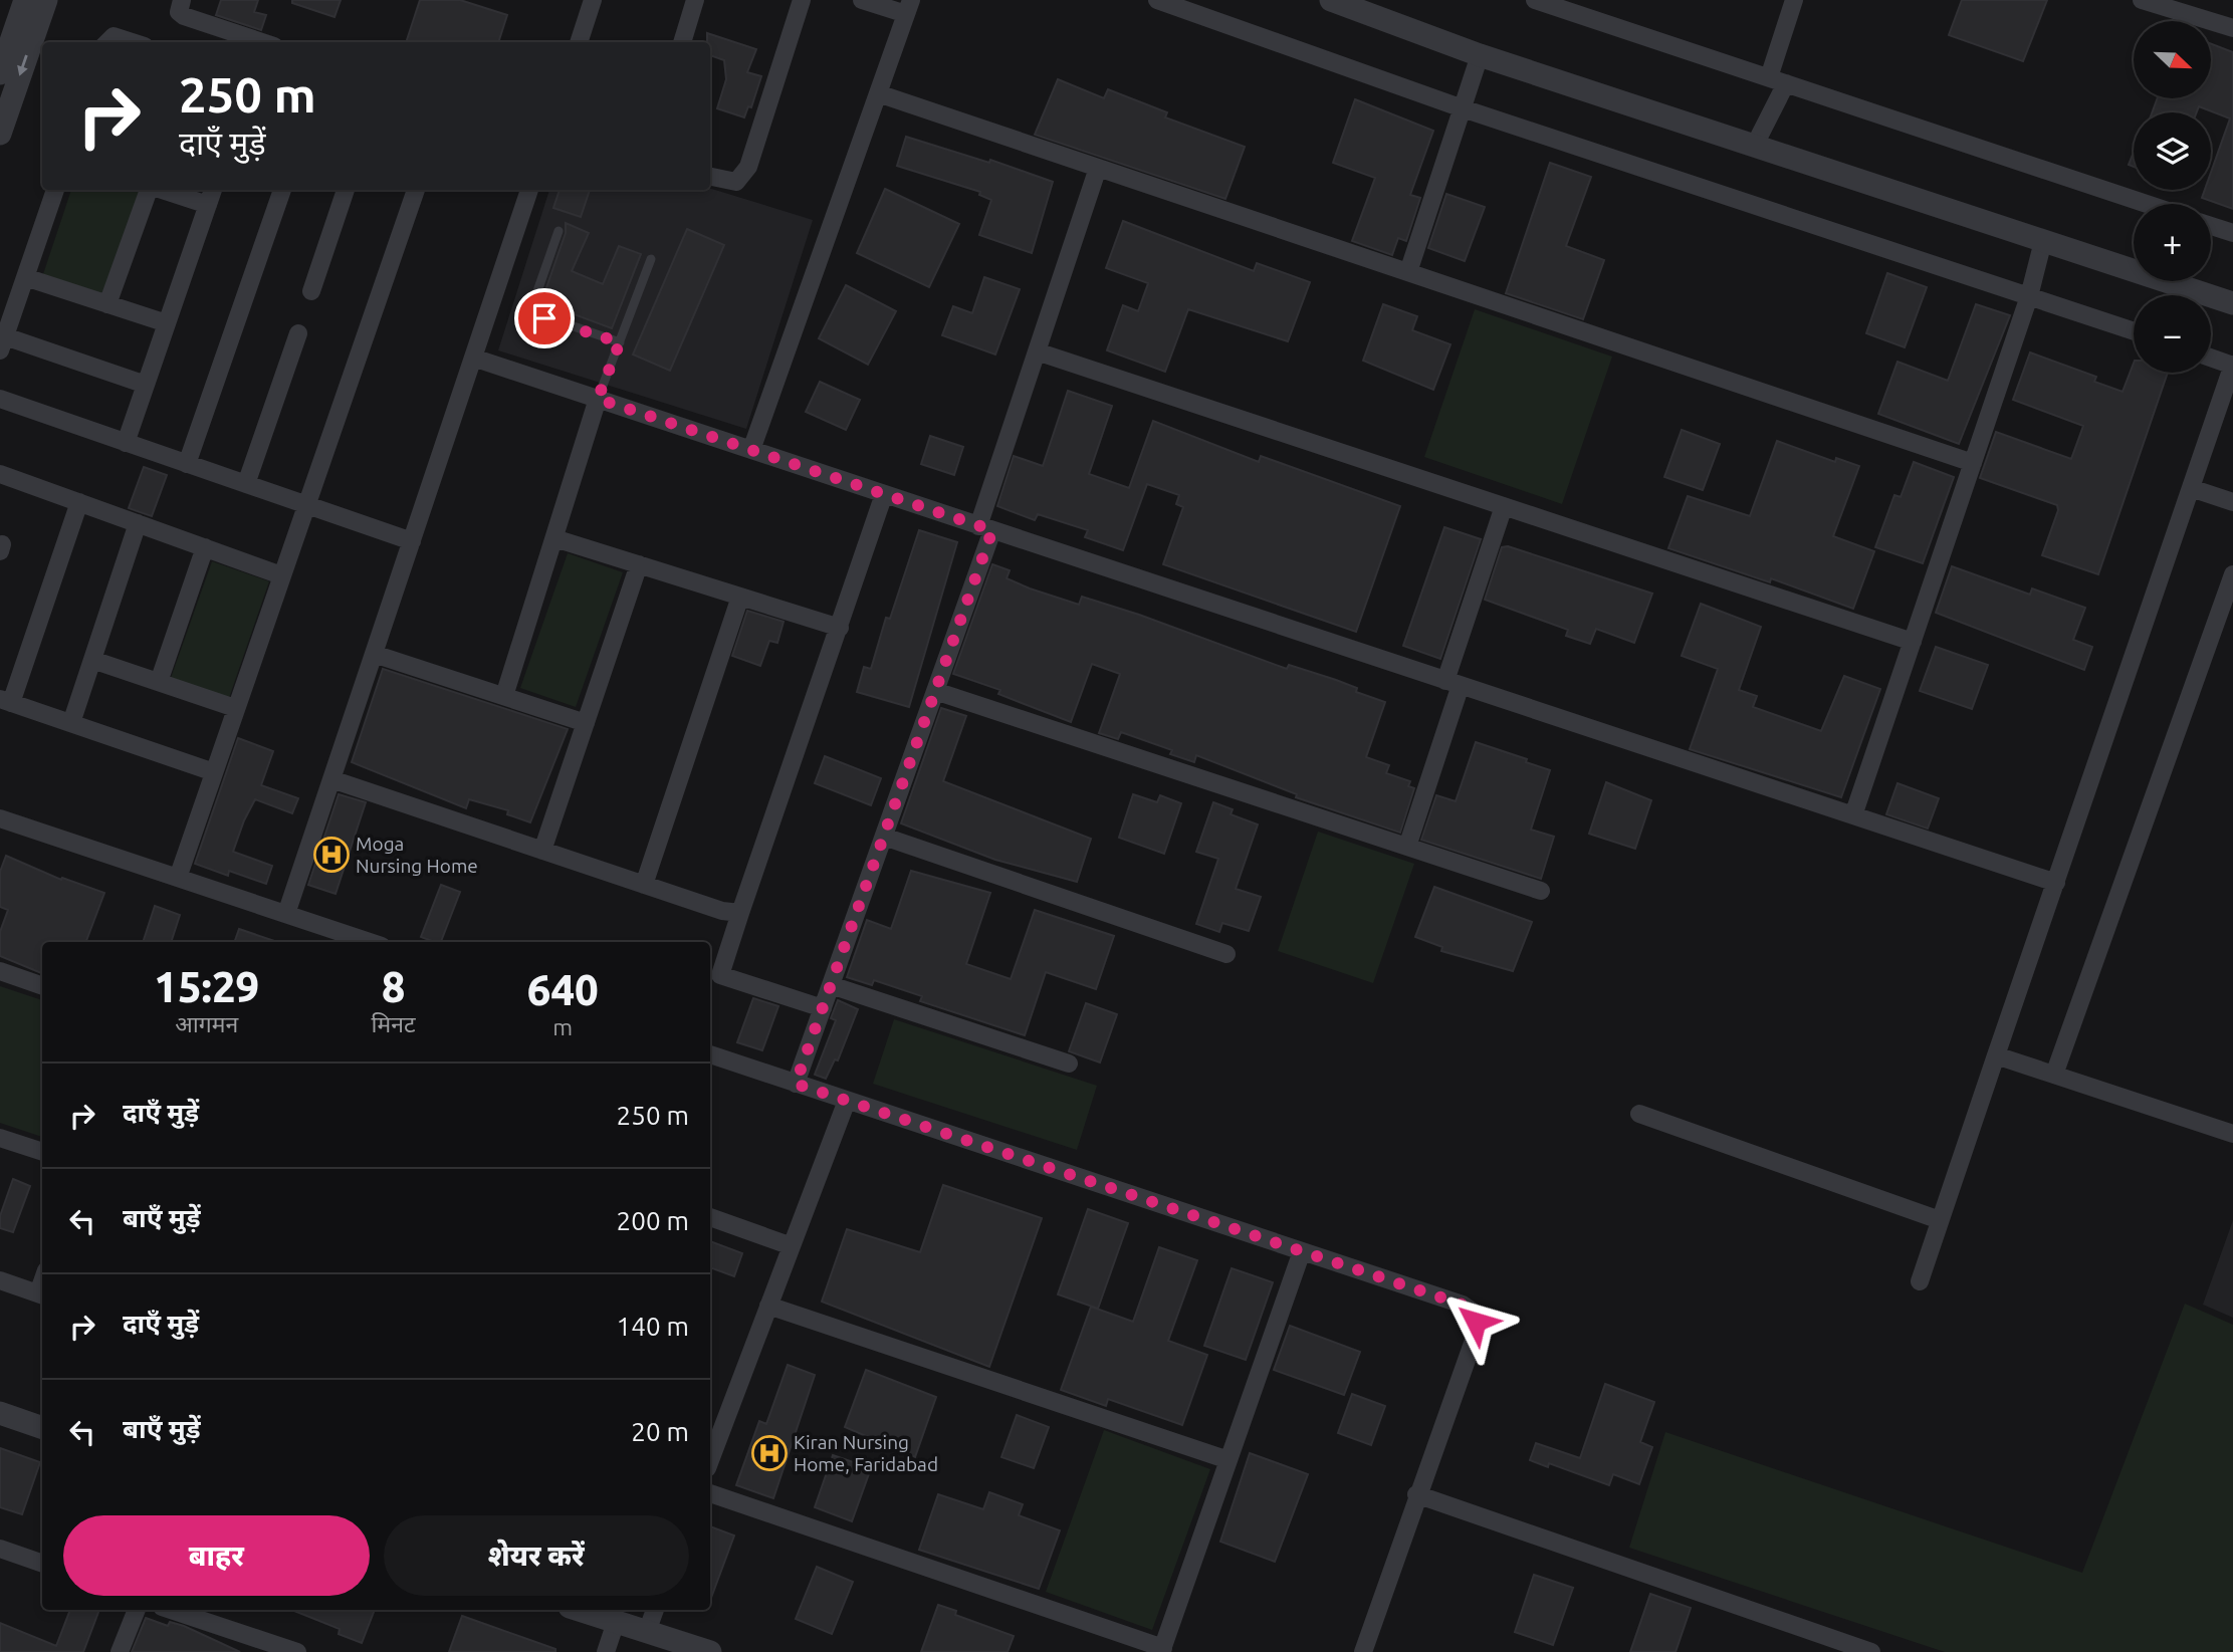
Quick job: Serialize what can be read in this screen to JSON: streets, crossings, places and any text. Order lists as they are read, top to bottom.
{
  "places": {
    "hospital": ["Moga Nursing Home", "Kiran Nursing Home, Faridabad"]
  },
  "north": "bottom right",
  "page": {
    "map_buttons": ["+", "−"],
    "turn": ["250 m", "दाएँ मुड़ें"],
    "eta": [
      "15:29",
      "आगमन",
      "8",
      "मिनट",
      "640",
      "m"
    ],
    "list": [
      {
        "name": "दाएँ मुड़ें",
        "value": "250 m"
      },
      {
        "name": "बाएँ मुड़ें",
        "value": "200 m"
      },
      {
        "name": "दाएँ मुड़ें",
        "value": "140 m"
      },
      {
        "name": "बाएँ मुड़ें",
        "value": "20 m"
      }
    ],
    "buttons": ["बाहर", "शेयर करें"]
  }
}
